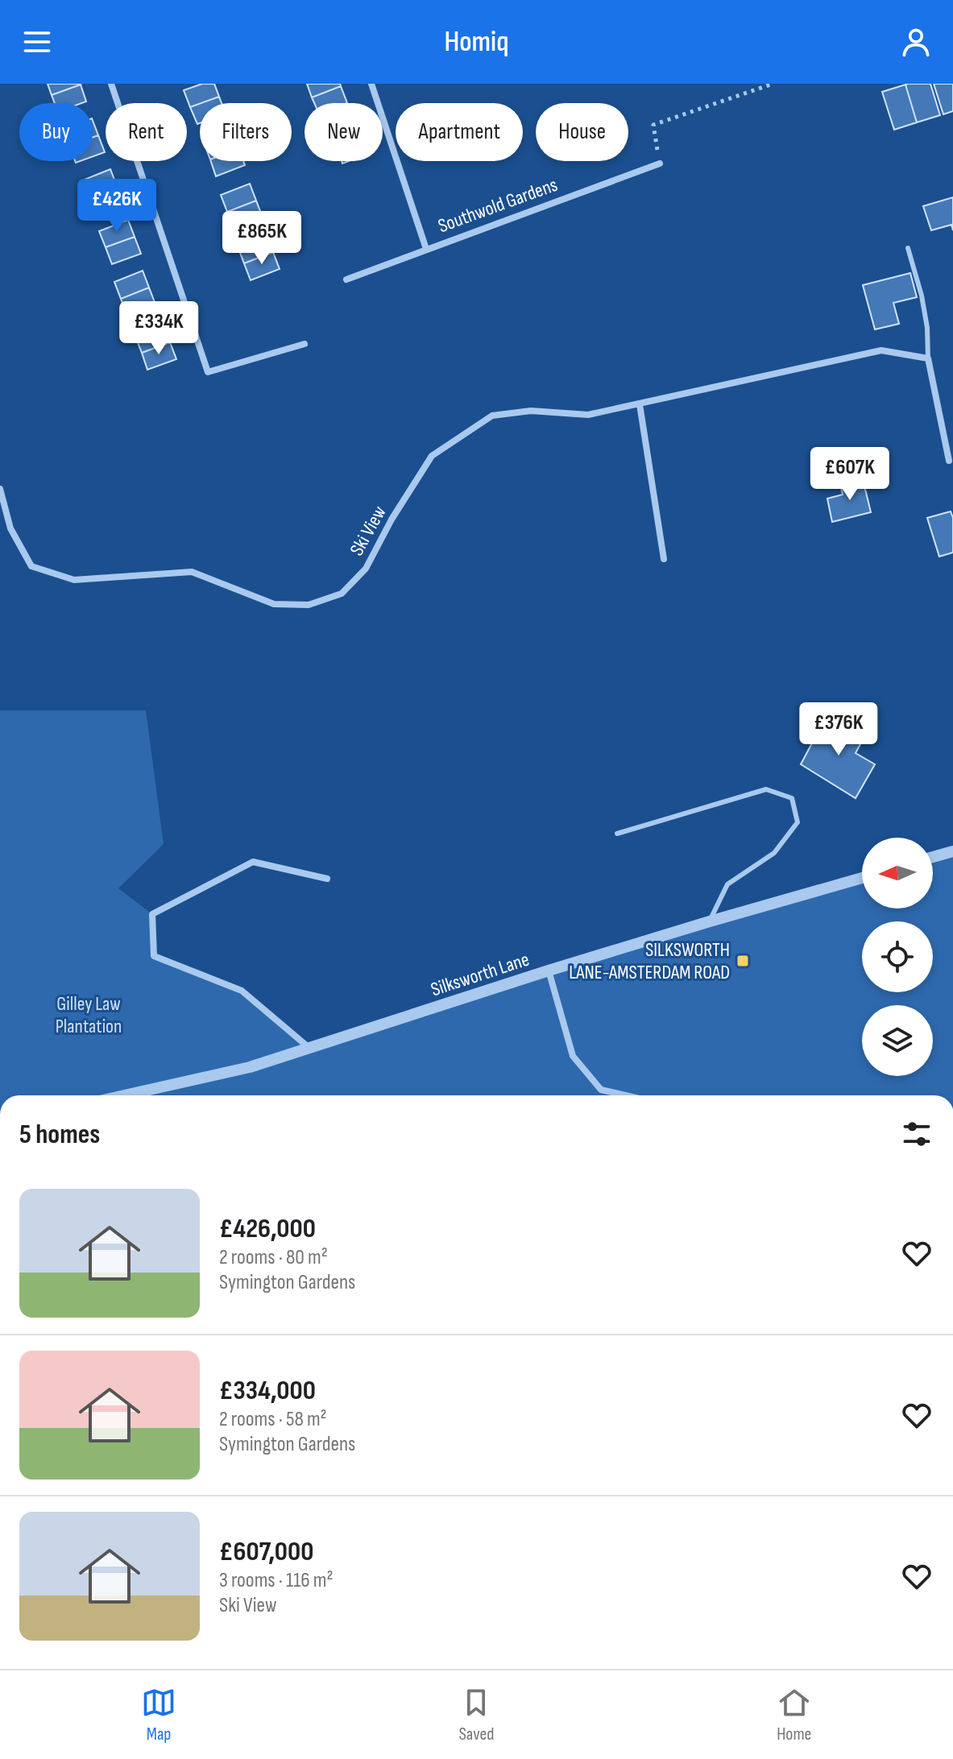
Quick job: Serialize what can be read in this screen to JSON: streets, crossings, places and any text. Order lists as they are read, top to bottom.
{
  "streets": {
    "street": ["Southwold Gardens", "Ski View", "Silksworth Lane"]
  },
  "parks": ["Gilley Law Plantation"],
  "places": {
    "transit": ["SILKSWORTH LANE-AMSTERDAM ROAD"]
  },
  "north": "left",
  "page": {
    "header": "Homiq",
    "chip": [
      "Buy",
      "Rent",
      "Filters",
      "New",
      "Apartment",
      "House"
    ],
    "price": [
      "£426K",
      "£865K",
      "£334K",
      "£607K",
      "£376K"
    ],
    "heading": "5 homes",
    "list": [
      {
        "name": "£426,000",
        "note": "2 rooms · 80 m² · Symington Gardens"
      },
      {
        "name": "£334,000",
        "note": "2 rooms · 58 m² · Symington Gardens"
      },
      {
        "name": "£607,000",
        "note": "3 rooms · 116 m² · Ski View"
      }
    ],
    "tabs": ["Map", "Saved", "Home"]
  }
}
